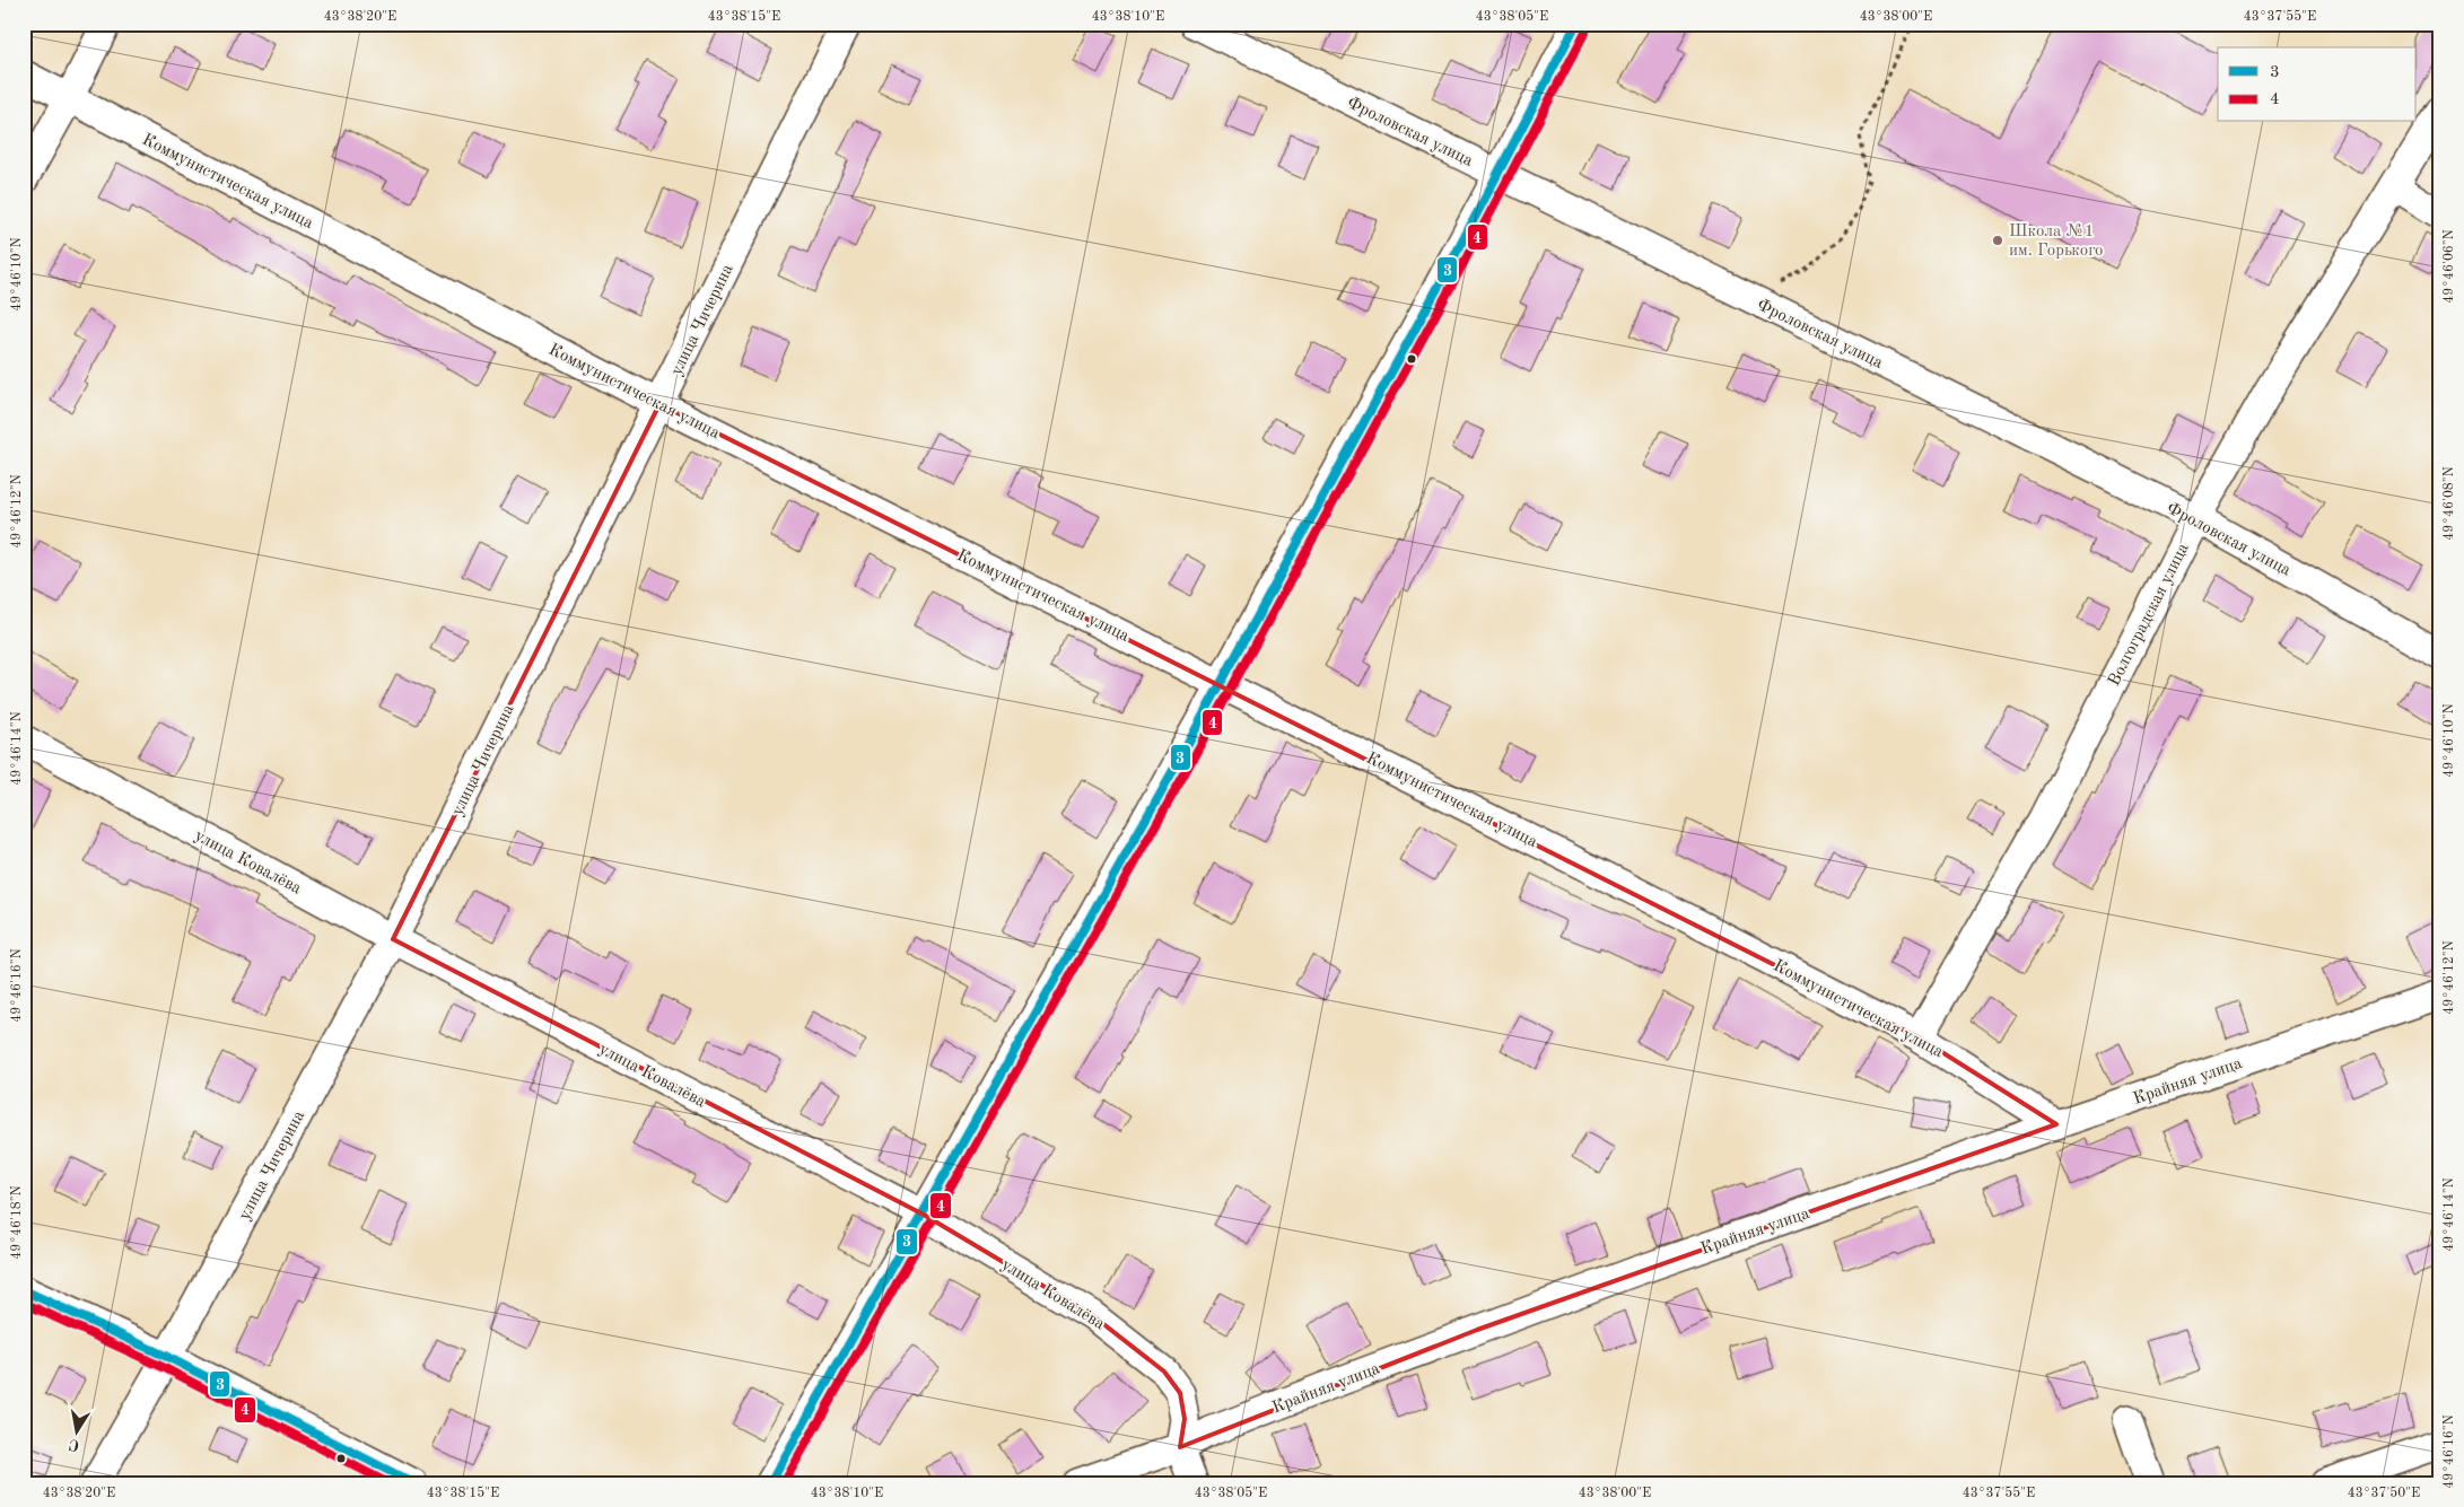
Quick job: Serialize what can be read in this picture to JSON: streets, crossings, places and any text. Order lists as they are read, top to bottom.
{
  "streets": {
    "street": [
      "Фроловская улица",
      "Коммунистическая улица",
      "улица Чичерина",
      "Волгоградская улица",
      "улица Ковалёва",
      "Крайняя улица"
    ]
  },
  "crossings": [
    ["Фроловская улица", "Волгоградская улица"],
    ["Коммунистическая улица", "улица Чичерина"],
    ["Коммунистическая улица", "Волгоградская улица"],
    ["Коммунистическая улица", "Крайняя улица"],
    ["улица Чичерина", "улица Ковалёва"],
    ["улица Ковалёва", "Крайняя улица"]
  ],
  "places": ["Школа №1 им. Горького"],
  "lines": ["transit line 3", "transit line 4"],
  "legend": ["3", "4"],
  "north": "bottom",
  "coordinates": [
    "43°38'20\"E",
    "43°38'15\"E",
    "43°38'10\"E",
    "43°38'05\"E",
    "43°38'00\"E",
    "43°37'55\"E",
    "49°46'06\"N",
    "49°46'10\"N",
    "49°46'08\"N",
    "49°46'12\"N",
    "49°46'14\"N",
    "49°46'16\"N",
    "49°46'18\"N",
    "43°37'50\"E"
  ]
}
